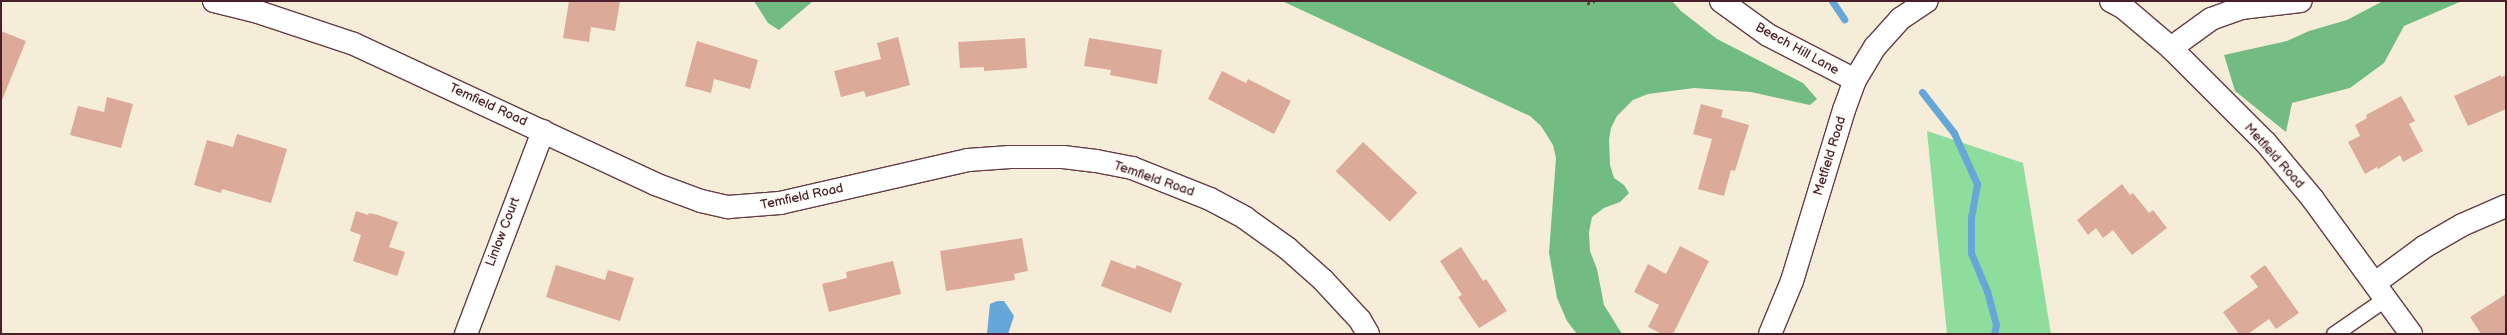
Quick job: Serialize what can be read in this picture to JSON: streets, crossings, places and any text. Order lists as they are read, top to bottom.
{
  "streets": {
    "street": [
      "Beech Hill Lane",
      "Temfield Road",
      "Metfield Road",
      "Linlow Court"
    ]
  },
  "crossings": [
    ["Beech Hill Lane", "Metfield Road"],
    ["Temfield Road", "Linlow Court"]
  ]
}
